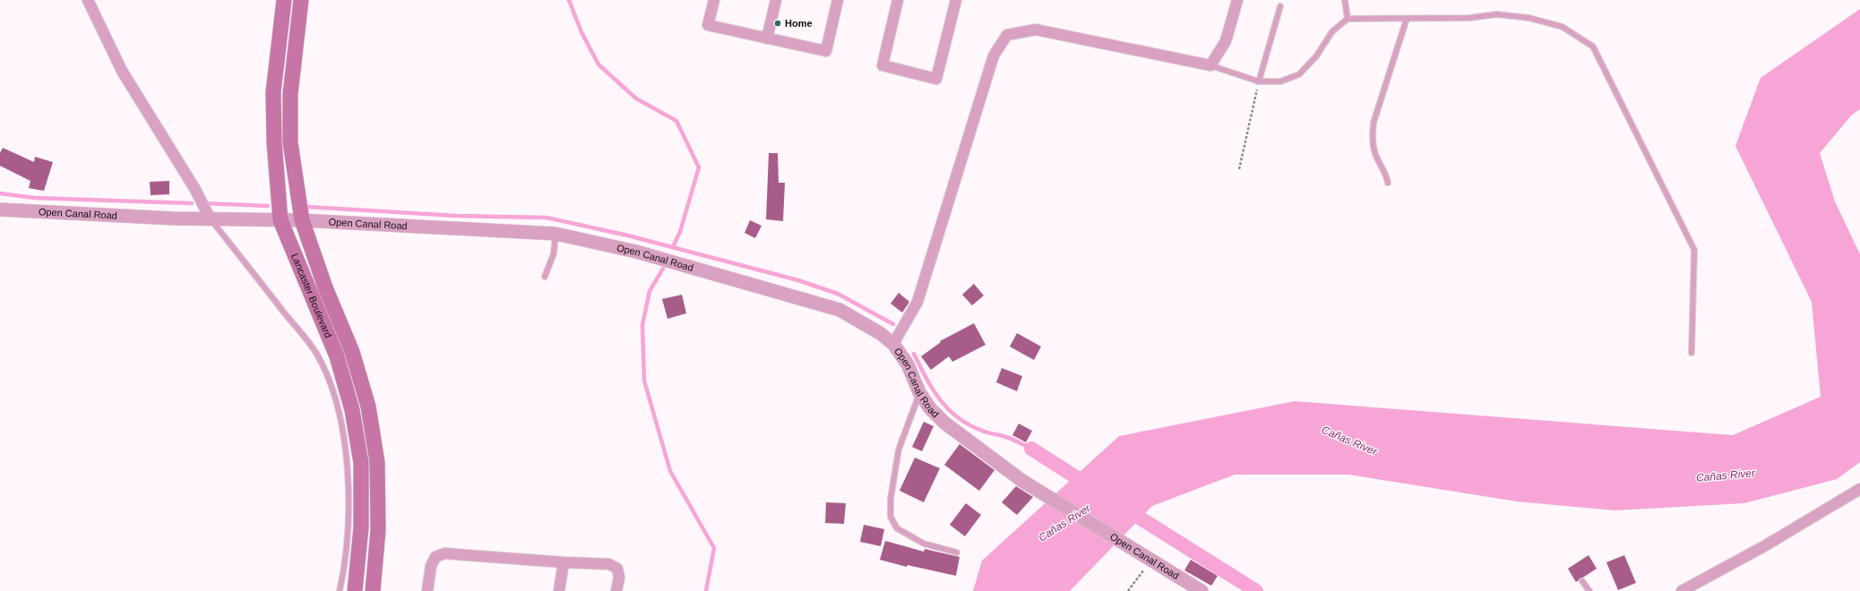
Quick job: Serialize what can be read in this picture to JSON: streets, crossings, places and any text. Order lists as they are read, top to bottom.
{
  "streets": {
    "main road": ["Lancaster Boulevard"],
    "street": ["Open Canal Road"]
  },
  "crossings": [
    ["Open Canal Road", "Lancaster Boulevard"]
  ],
  "water": ["Cañas River"],
  "places": ["Home"]
}
